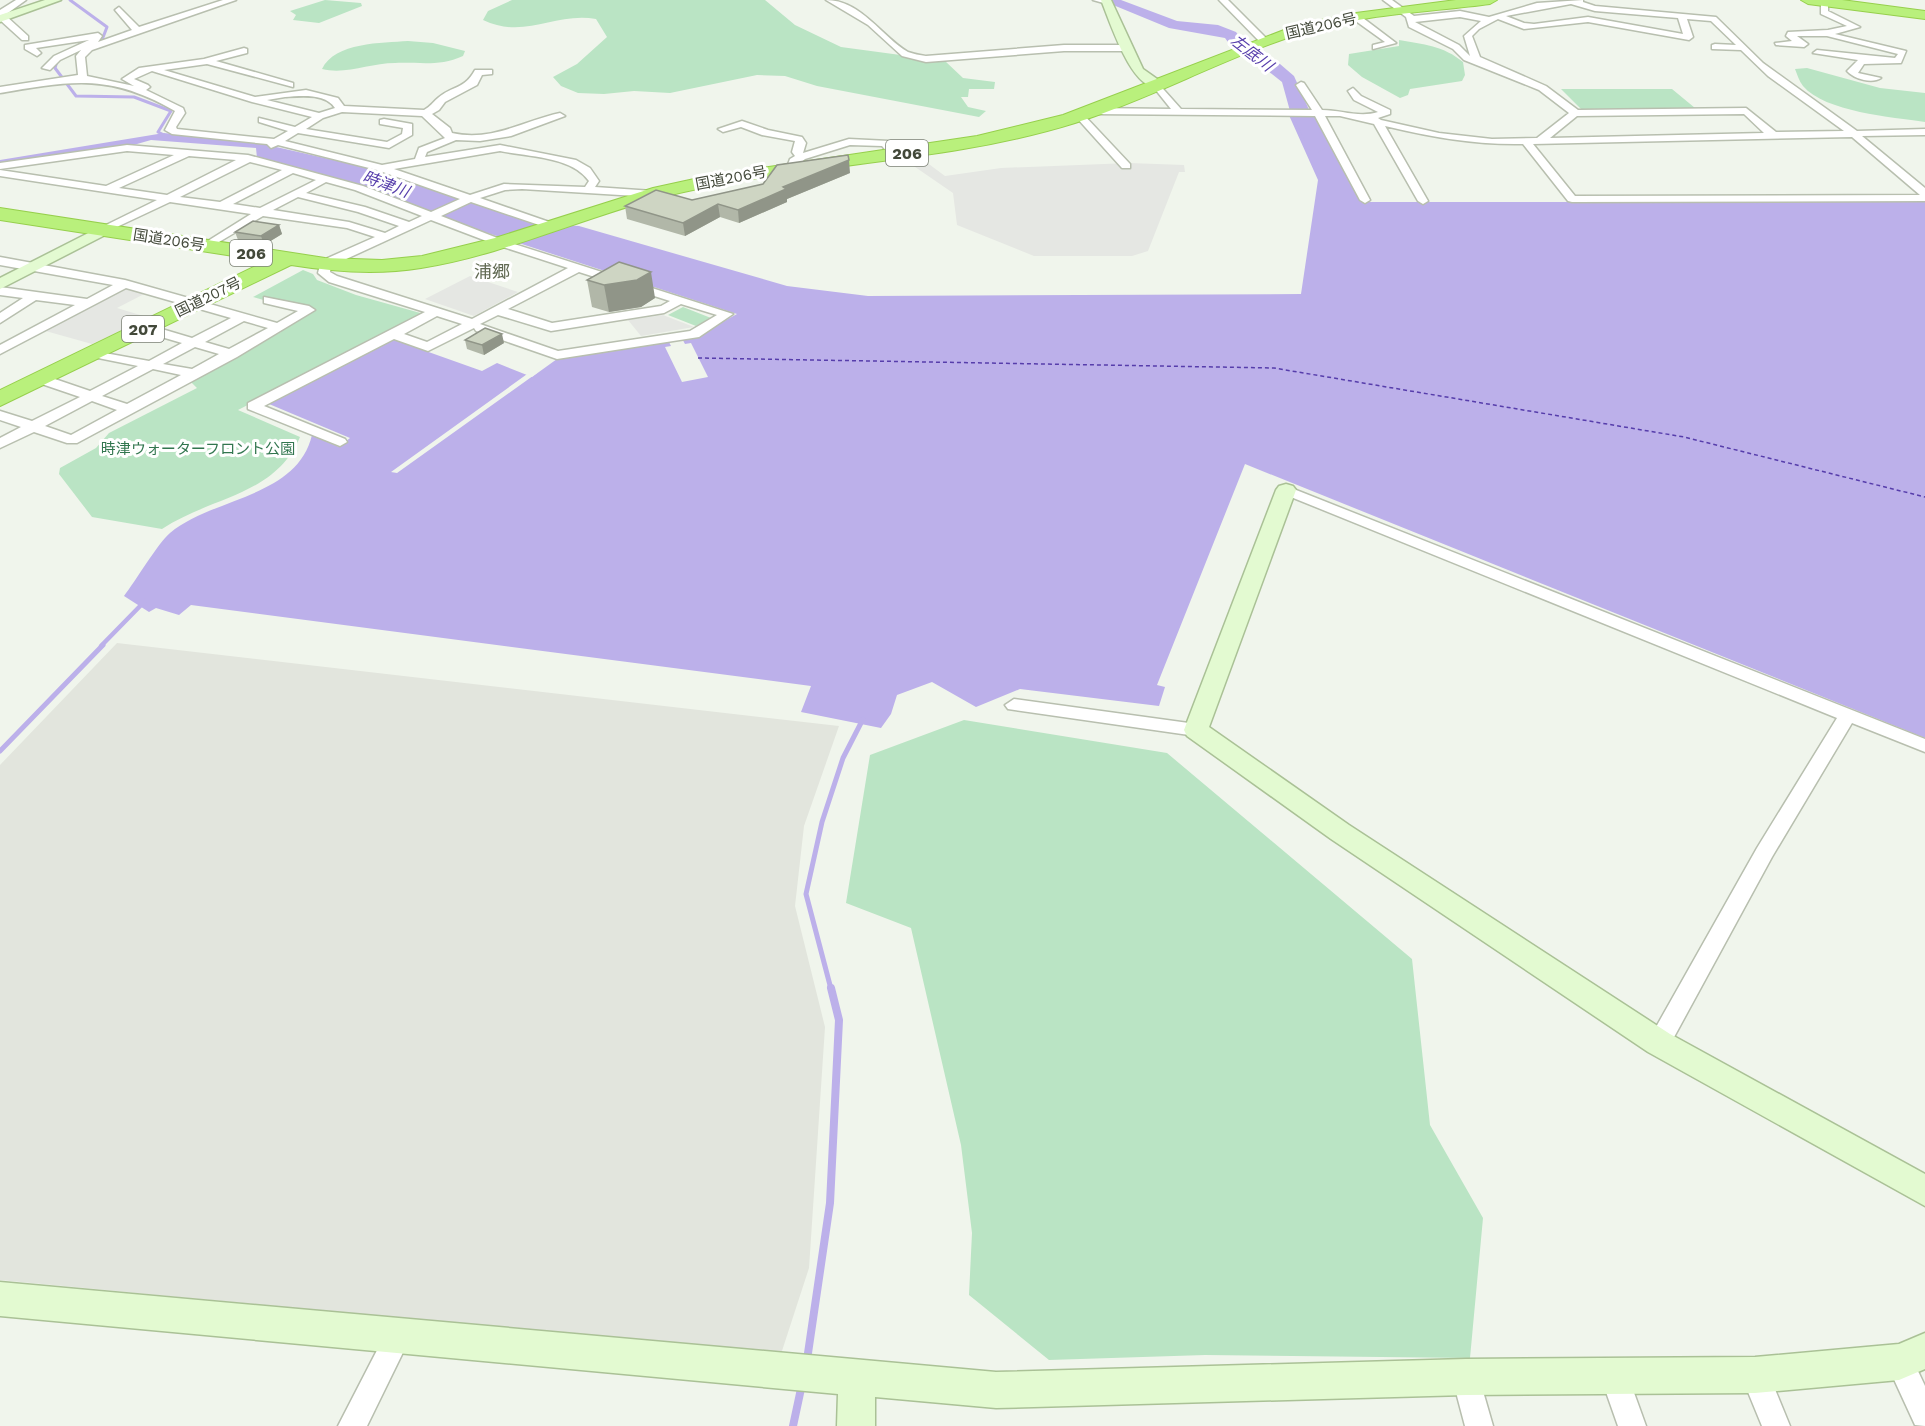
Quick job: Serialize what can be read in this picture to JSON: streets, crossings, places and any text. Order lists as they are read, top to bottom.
{
  "streets": {
    "highway": [
      "国道206号",
      "206",
      "国道207号",
      "207"
    ]
  },
  "crossings": [
    ["国道206号", "国道207号"]
  ],
  "districts": ["浦郷"],
  "water": ["左底川", "時津川"],
  "parks": ["時津ウォーターフロント公園"]
}
